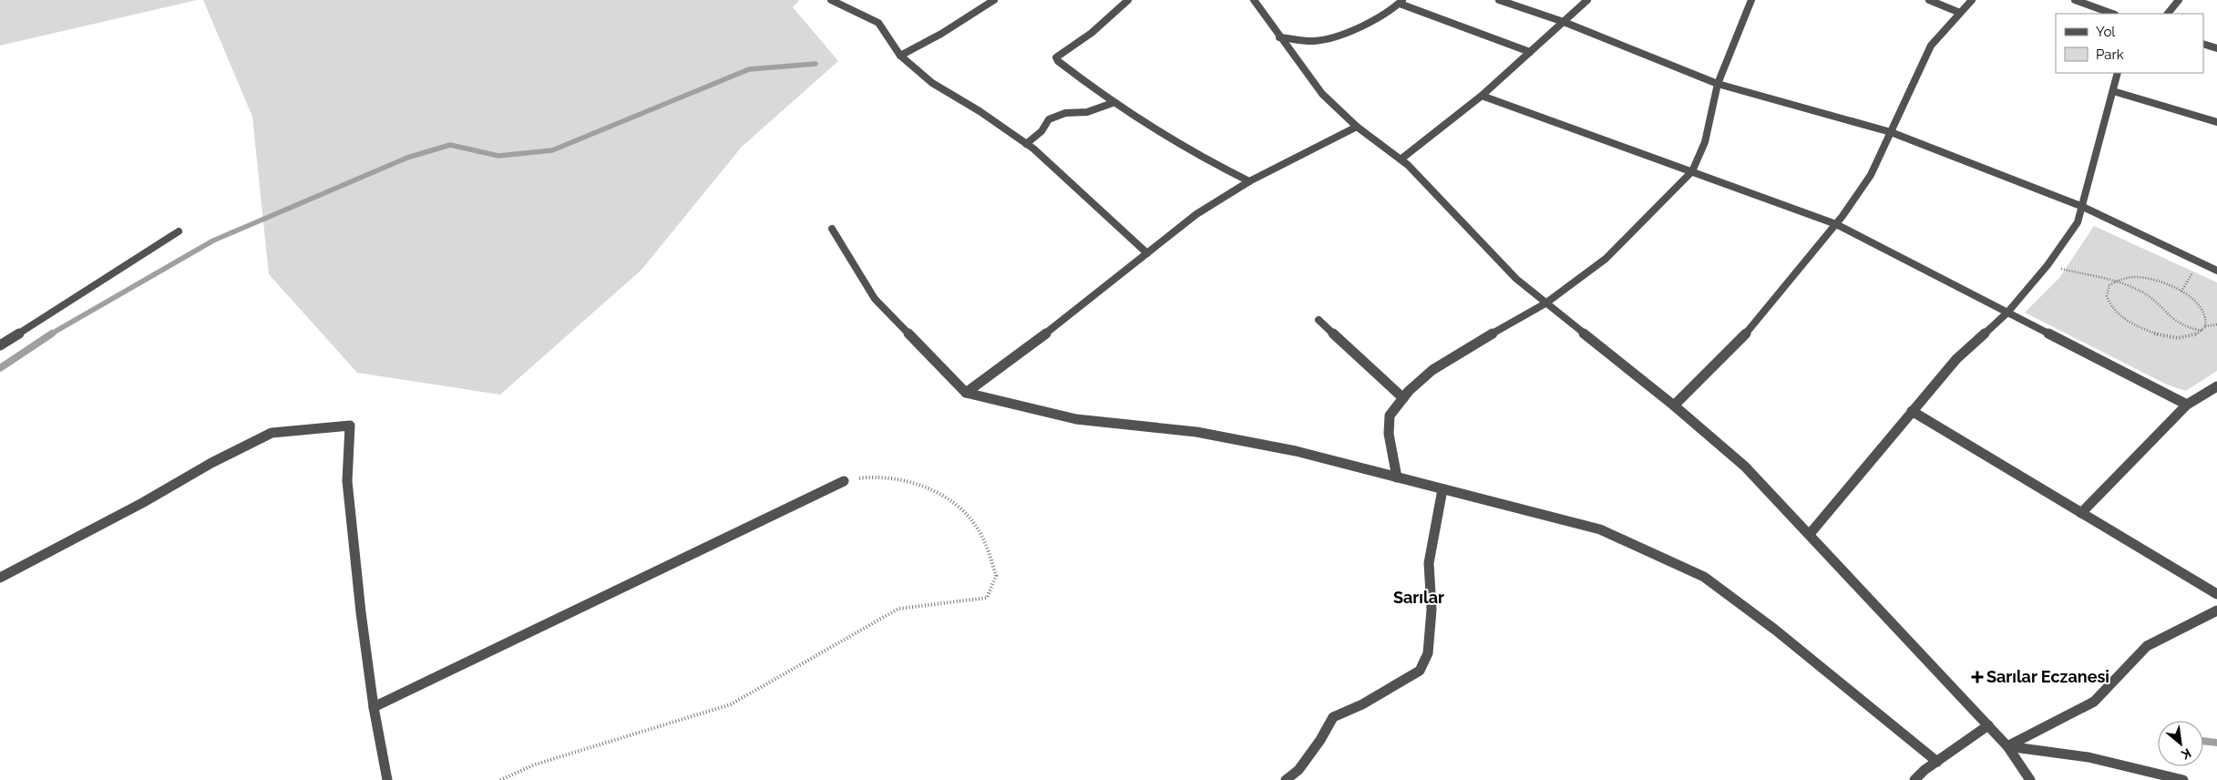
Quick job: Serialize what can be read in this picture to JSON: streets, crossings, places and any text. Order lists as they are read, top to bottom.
{
  "districts": ["Sarılar"],
  "places": {
    "health": ["Sarılar Eczanesi"]
  },
  "legend": ["Yol", "Park"],
  "north": "bottom right"
}
